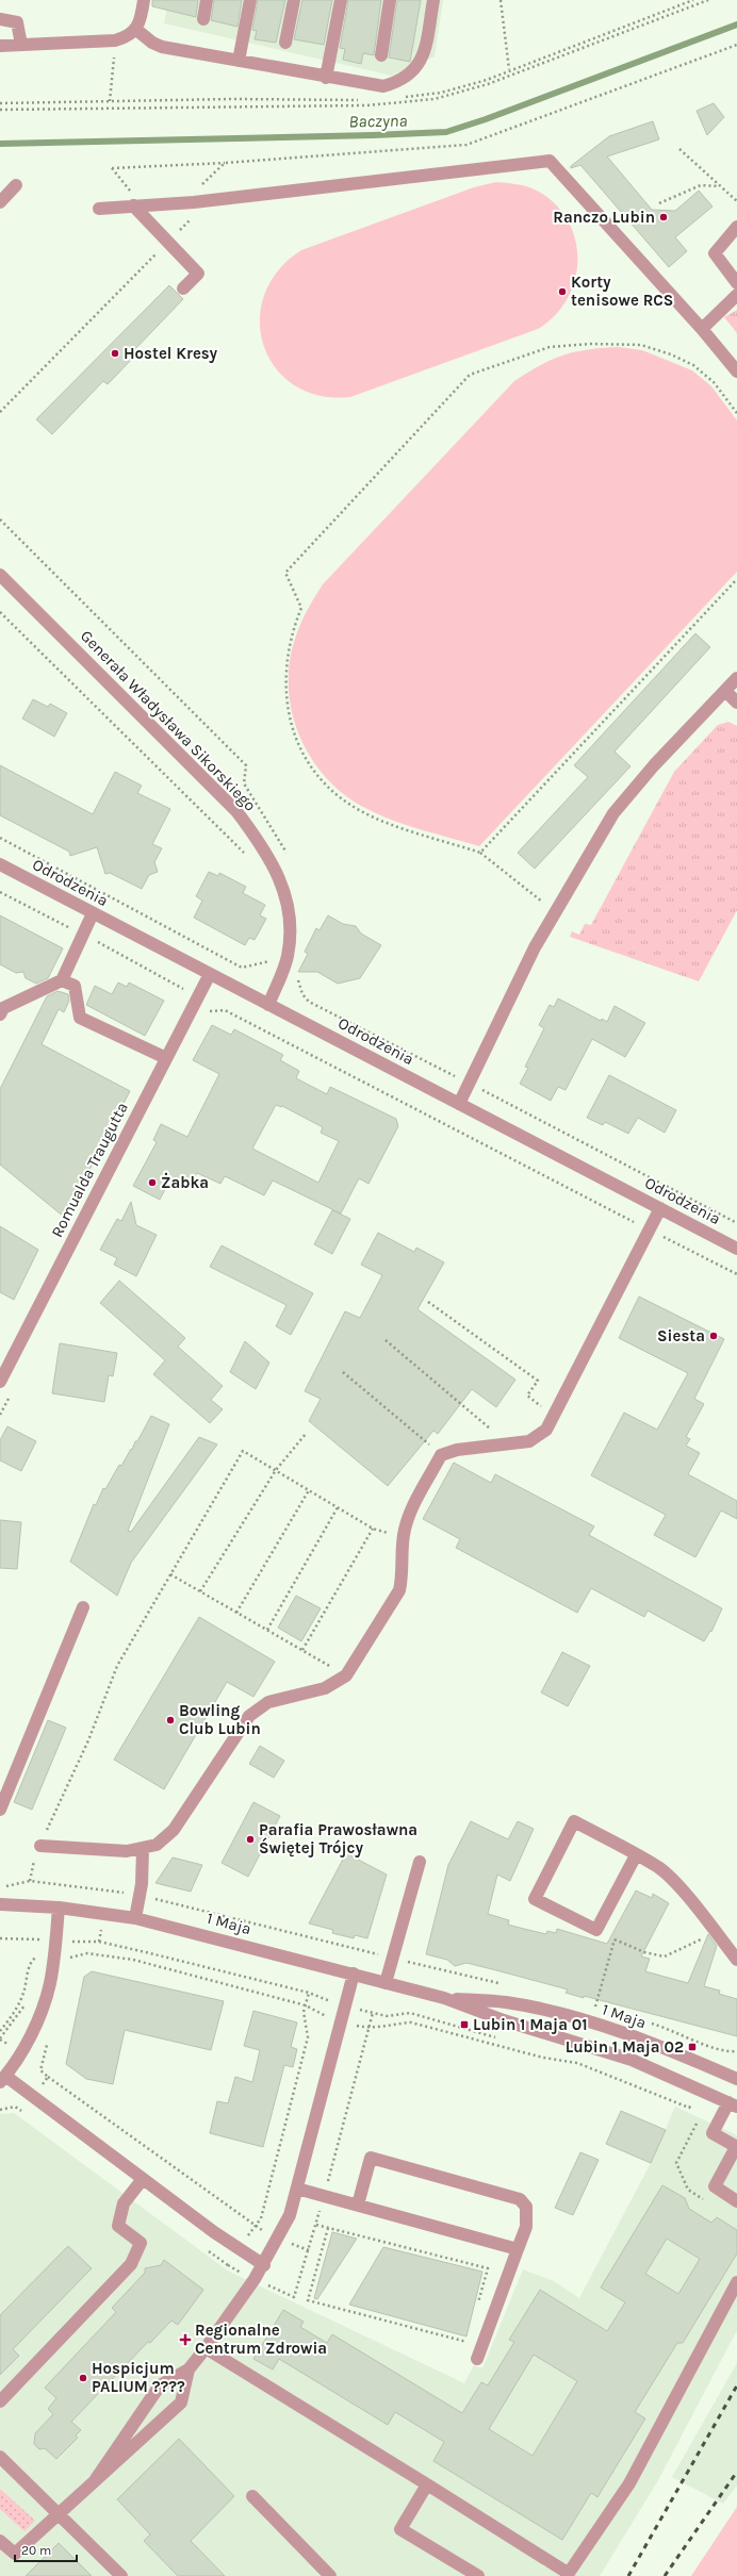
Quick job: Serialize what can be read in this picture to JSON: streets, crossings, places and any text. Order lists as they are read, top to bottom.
{
  "streets": {
    "street": [
      "Generała Władysława Sikorskiego",
      "Odrodzenia",
      "Romualda Traugutta",
      "1 Maja"
    ]
  },
  "crossings": [
    ["Generała Władysława Sikorskiego", "Odrodzenia"],
    ["Odrodzenia", "Romualda Traugutta"]
  ],
  "water": ["Baczyna"],
  "places": {
    "other": [
      "Ranczo Lubin",
      "Korty tenisowe RCS",
      "Hostel Kresy",
      "Żabka",
      "Siesta",
      "Bowling Club Lubin",
      "Parafia Prawosławna Świętej Trójcy",
      "Hospicjum PALIUM ????"
    ],
    "transit": ["Lubin 1 Maja 01", "Lubin 1 Maja 02"],
    "health": ["Regionalne Centrum Zdrowia"]
  },
  "scale_bar": "20 m"
}
